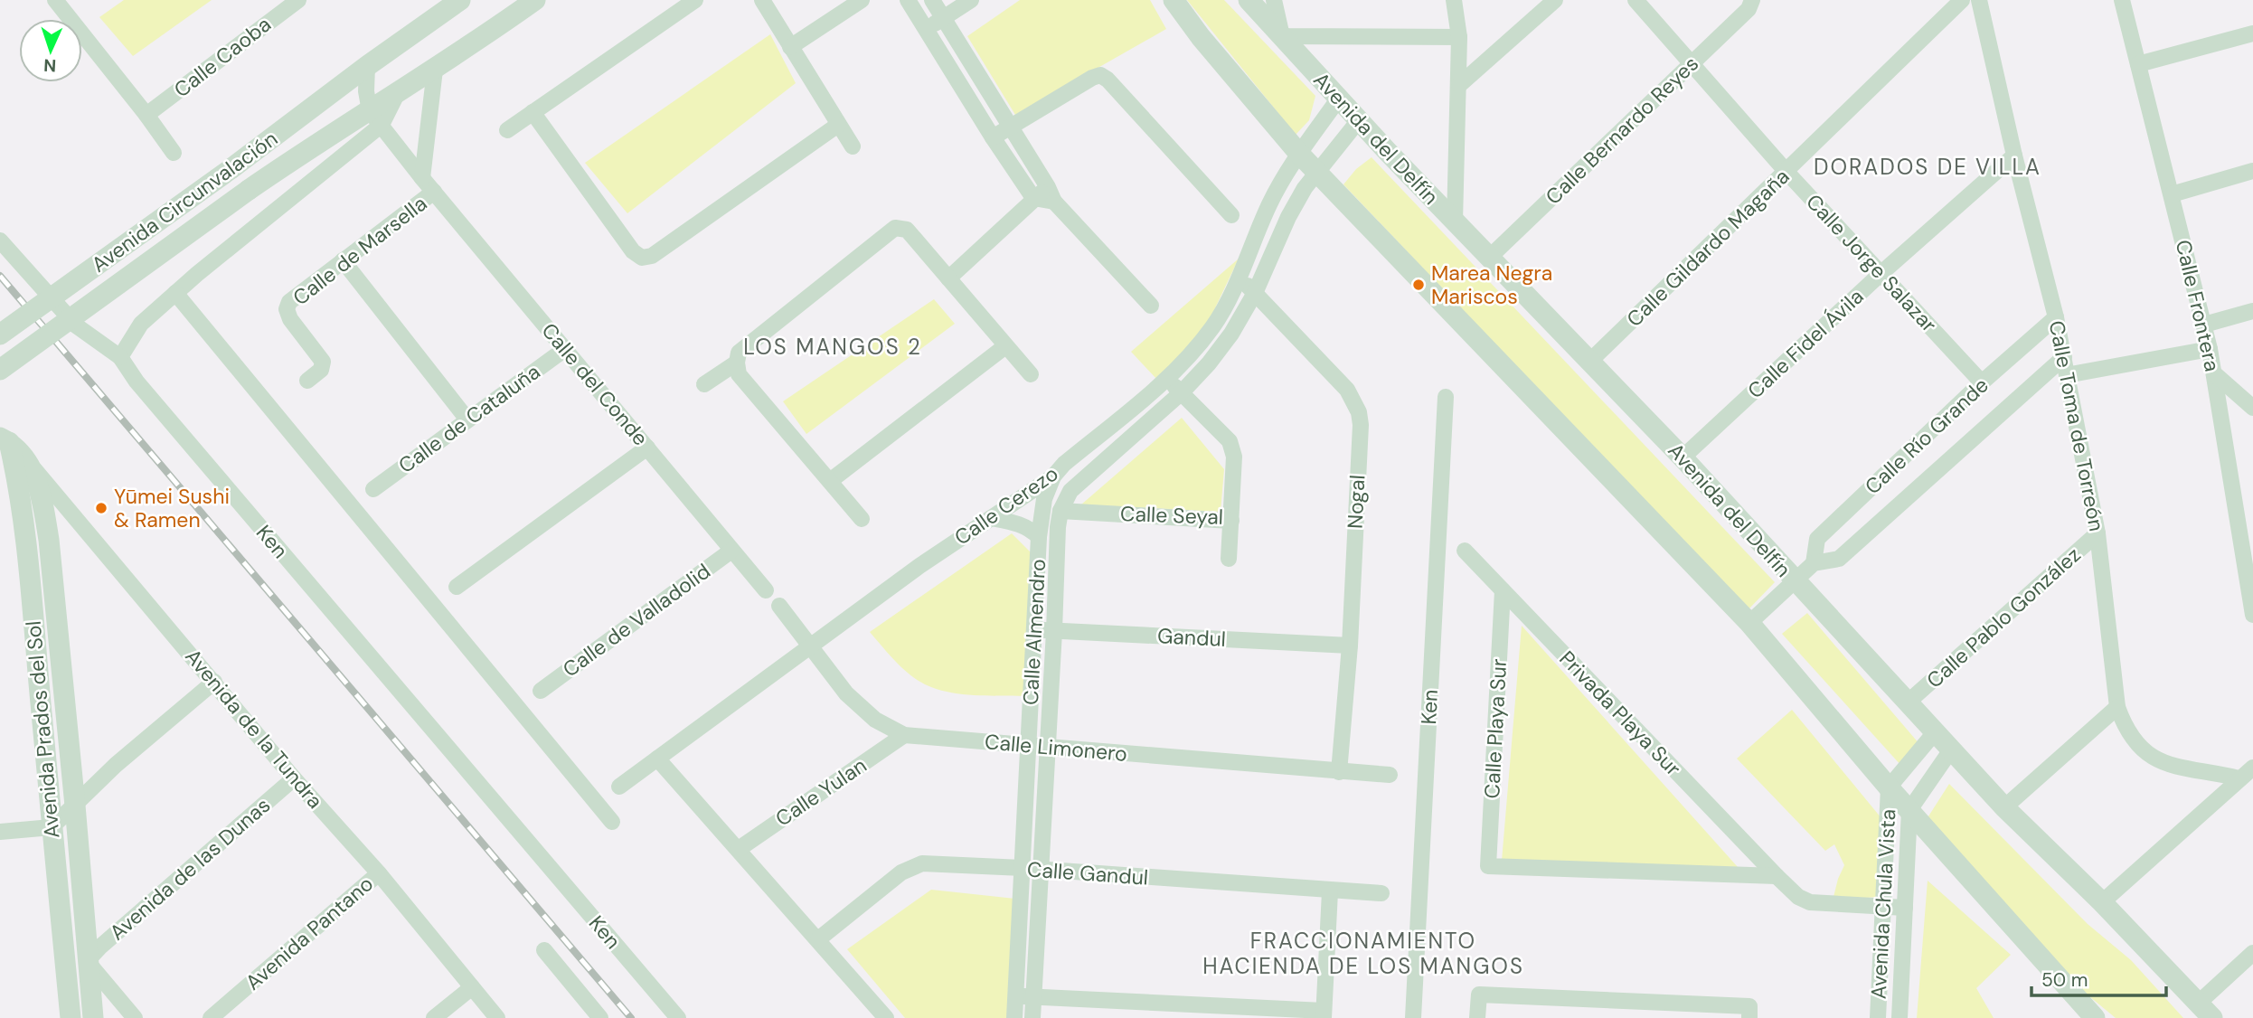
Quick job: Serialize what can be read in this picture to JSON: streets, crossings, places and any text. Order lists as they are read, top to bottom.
{
  "streets": {
    "street": [
      "Calle Caoba",
      "Calle Bernardo Reyes",
      "Avenida del Delfín",
      "Avenida Circunvalación",
      "Calle Gildardo Magaña",
      "Calle de Marsella",
      "Calle Jorge Salazar",
      "Calle Frontera",
      "Calle Fidel Ávila",
      "Calle del Conde",
      "Calle de Cataluña",
      "Calle Toma de Torreón",
      "Calle Río Grande",
      "Nogal",
      "Calle Cerezo",
      "Calle Seyal",
      "Ken",
      "Calle Pablo González",
      "Calle de Valladolid",
      "Calle Almendro",
      "Gandul",
      "Privada Playa Sur",
      "Avenida de la Tundra",
      "Calle Playa Sur",
      "Avenida Prados del Sol",
      "Calle Limonero",
      "Calle Yulan",
      "Avenida de las Dunas",
      "Calle Gandul",
      "Avenida Chula Vista",
      "Avenida Pantano"
    ]
  },
  "crossings": [
    ["Calle Bernardo Reyes", "Avenida del Delfín"],
    ["Calle Bernardo Reyes", "Calle Jorge Salazar"],
    ["Avenida del Delfín", "Calle Gildardo Magaña"],
    ["Avenida del Delfín", "Calle Fidel Ávila"],
    ["Avenida del Delfín", "Calle Río Grande"],
    ["Avenida del Delfín", "Calle Cerezo"],
    ["Avenida del Delfín", "Calle Pablo González"],
    ["Avenida del Delfín", "Avenida Chula Vista"],
    ["Calle Gildardo Magaña", "Calle Jorge Salazar"],
    ["Calle de Marsella", "Calle del Conde"],
    ["Calle Jorge Salazar", "Calle Fidel Ávila"],
    ["Calle Jorge Salazar", "Calle Río Grande"],
    ["Calle Fidel Ávila", "Calle Toma de Torreón"],
    ["Calle del Conde", "Calle de Cataluña"],
    ["Calle del Conde", "Calle de Valladolid"],
    ["Calle Toma de Torreón", "Calle Río Grande"],
    ["Calle Toma de Torreón", "Calle Pablo González"],
    ["Nogal", "Calle Cerezo"],
    ["Nogal", "Gandul"],
    ["Nogal", "Calle Limonero"],
    ["Calle Cerezo", "Calle Seyal"],
    ["Calle Cerezo", "Calle Almendro"],
    ["Calle Cerezo", "Calle Limonero"],
    ["Calle Seyal", "Calle Almendro"],
    ["Calle Almendro", "Gandul"],
    ["Calle Almendro", "Calle Limonero"],
    ["Calle Almendro", "Calle Gandul"],
    ["Privada Playa Sur", "Calle Playa Sur"],
    ["Privada Playa Sur", "Avenida Chula Vista"],
    ["Avenida de la Tundra", "Avenida Prados del Sol"],
    ["Avenida de la Tundra", "Avenida de las Dunas"],
    ["Avenida de la Tundra", "Avenida Pantano"],
    ["Avenida Prados del Sol", "Avenida de las Dunas"],
    ["Calle Limonero", "Calle Yulan"]
  ],
  "districts": ["DORADOS DE VILLA", "LOS MANGOS 2", "FRACCIONAMIENTO HACIENDA DE LOS MANGOS"],
  "places": ["Marea Negra Mariscos", "Yūmei Sushi & Ramen"],
  "scale_bar": "50 m",
  "north": "bottom"
}
